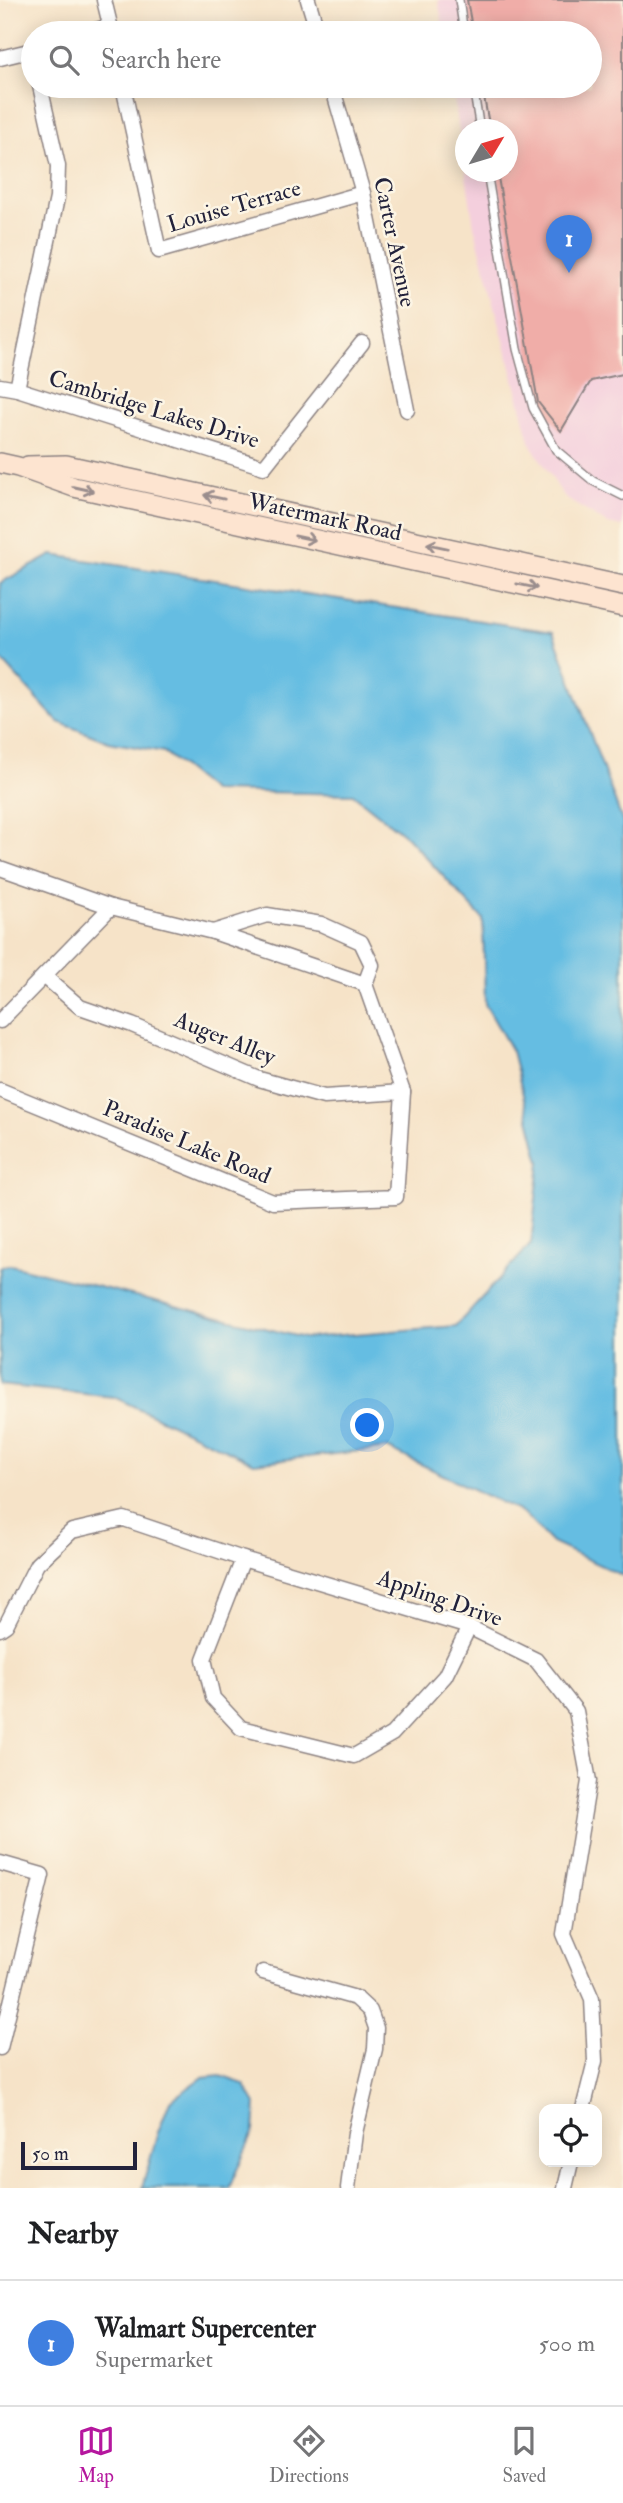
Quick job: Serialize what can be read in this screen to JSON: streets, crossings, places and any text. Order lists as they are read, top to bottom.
{
  "streets": {
    "street": [
      "Louise Terrace",
      "Carter Avenue",
      "Cambridge Lakes Drive",
      "Watermark Road",
      "Auger Alley",
      "Paradise Lake Road",
      "Appling Drive"
    ]
  },
  "crossings": [
    ["Louise Terrace", "Carter Avenue"],
    ["Auger Alley", "Paradise Lake Road"]
  ],
  "scale_bar": "50 m",
  "north": "top right",
  "page": {
    "search": "Search here",
    "pins": "1",
    "scale": "50 m",
    "heading": "Nearby",
    "list": [
      {
        "mark": "1",
        "name": "Walmart Supercenter",
        "note": "Supermarket",
        "value": "500 m"
      }
    ],
    "nav": ["Map", "Directions", "Saved"]
  }
}
